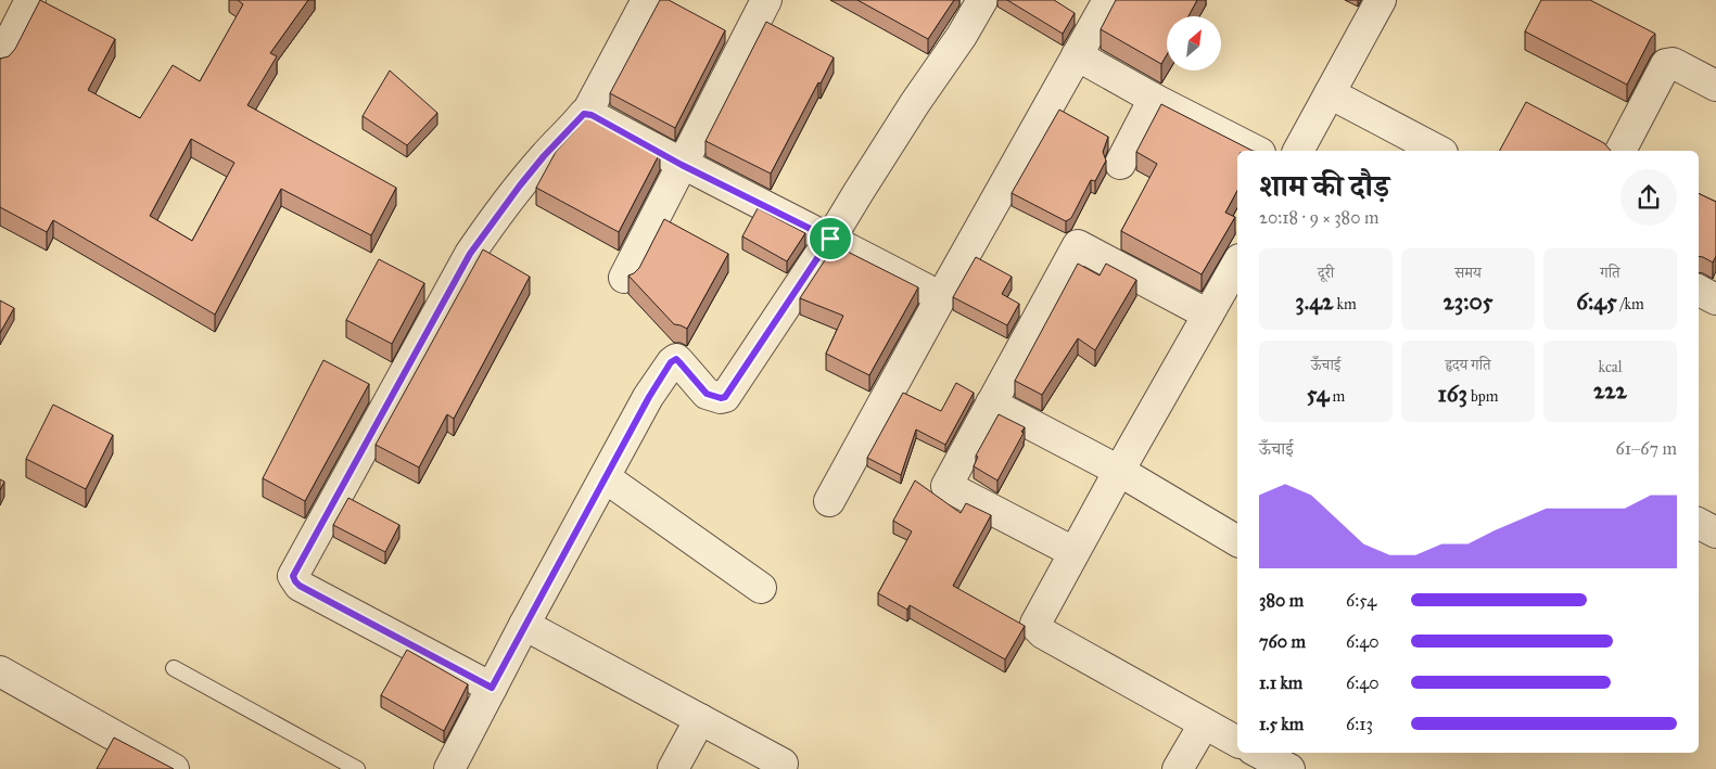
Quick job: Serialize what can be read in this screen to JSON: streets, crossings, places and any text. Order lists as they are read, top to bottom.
{
  "north": "top right",
  "page": {
    "heading": ["शाम की दौड़", "20:18 · 9 × 380 m"],
    "stats": [
      ["दूरी", "3.42 km"],
      ["समय", "23:05"],
      ["गति", "6:45 /km"],
      ["ऊँचाई", "54 m"],
      ["हृदय गति", "163 bpm"],
      ["kcal", "222"]
    ],
    "chart": ["ऊँचाई", "61–67 m"],
    "list": [
      {
        "name": "380 m",
        "note": "6:54"
      },
      {
        "name": "760 m",
        "note": "6:40"
      },
      {
        "name": "1.1 km",
        "note": "6:40"
      },
      {
        "name": "1.5 km",
        "note": "6:13"
      }
    ]
  }
}
